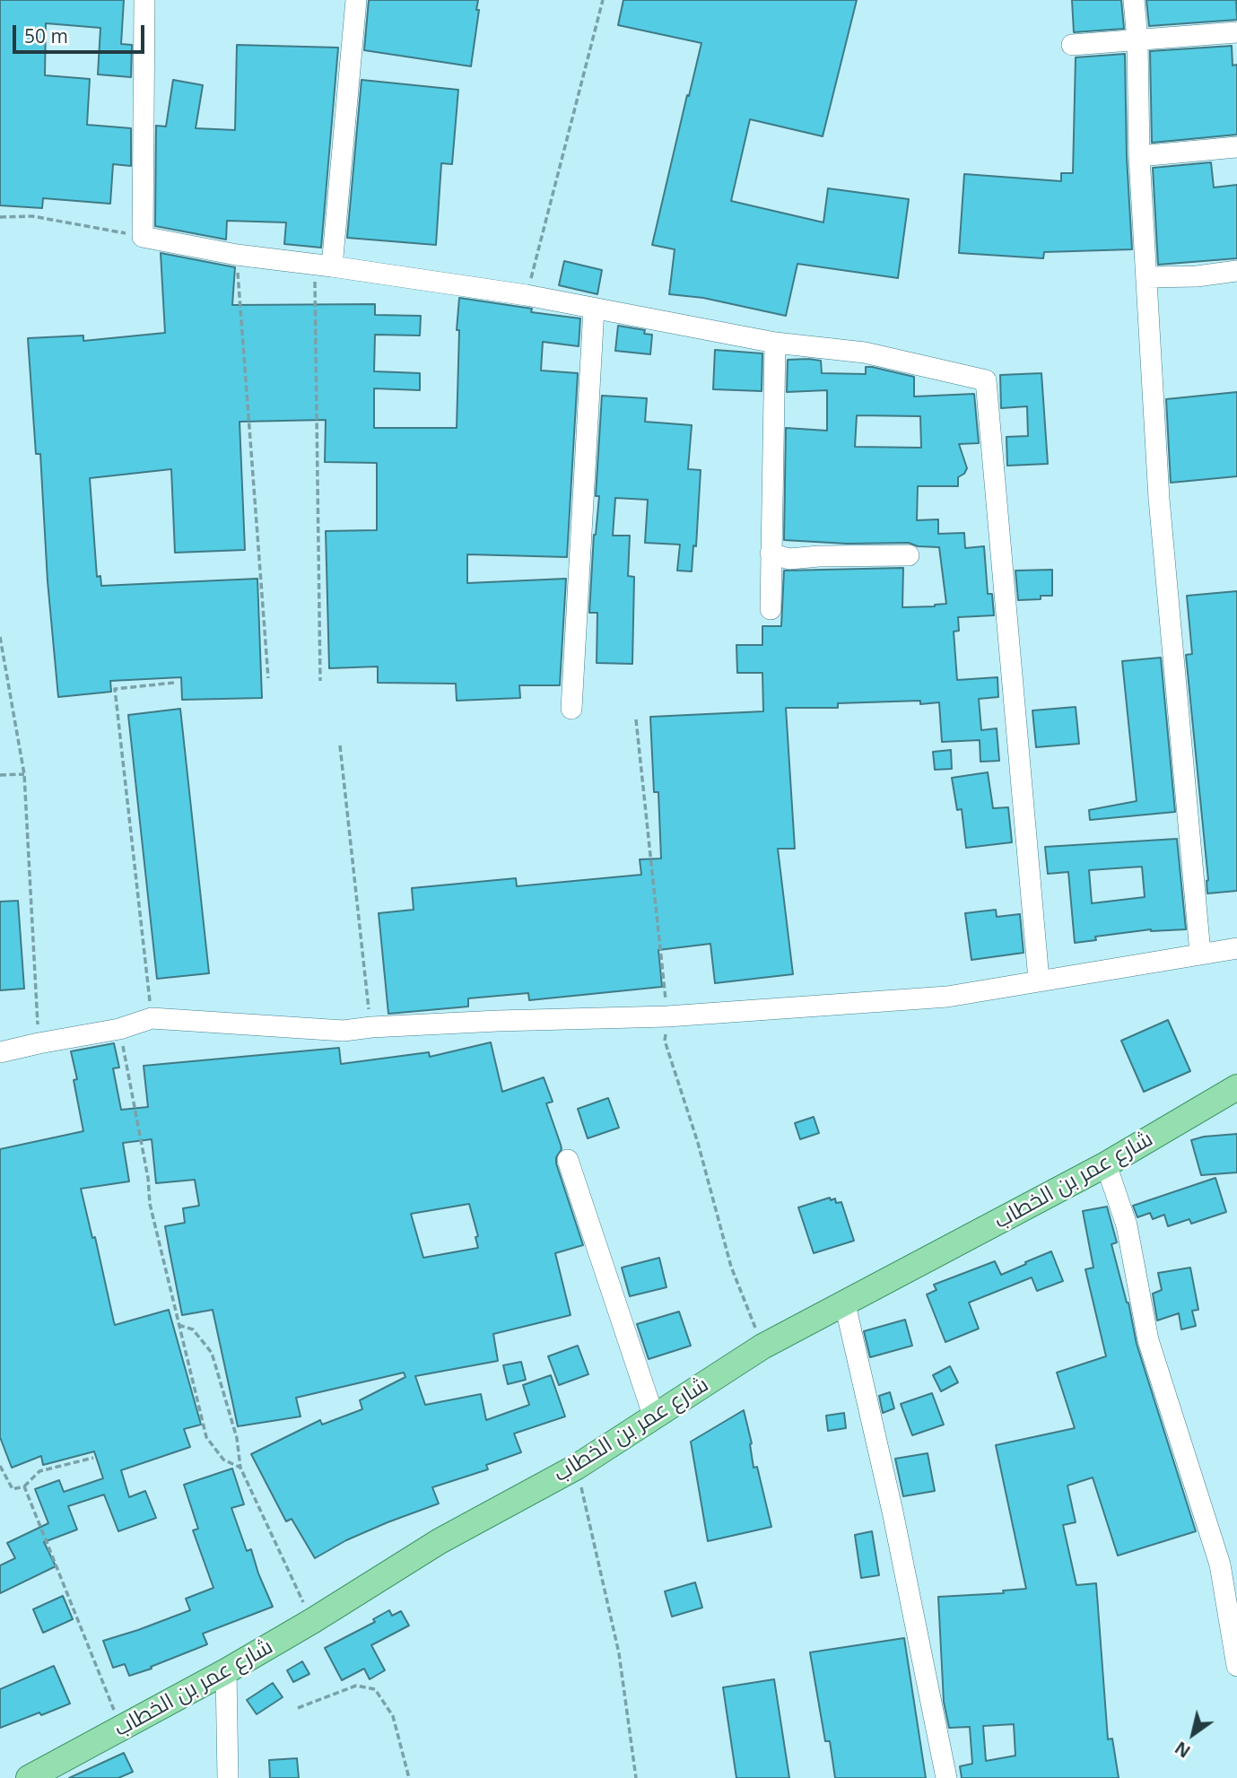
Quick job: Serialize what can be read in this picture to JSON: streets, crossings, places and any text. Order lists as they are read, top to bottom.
{
  "streets": {
    "main road": ["شارع عمر بن الخطاب"]
  },
  "scale_bar": "50 m",
  "north": "bottom left"
}
